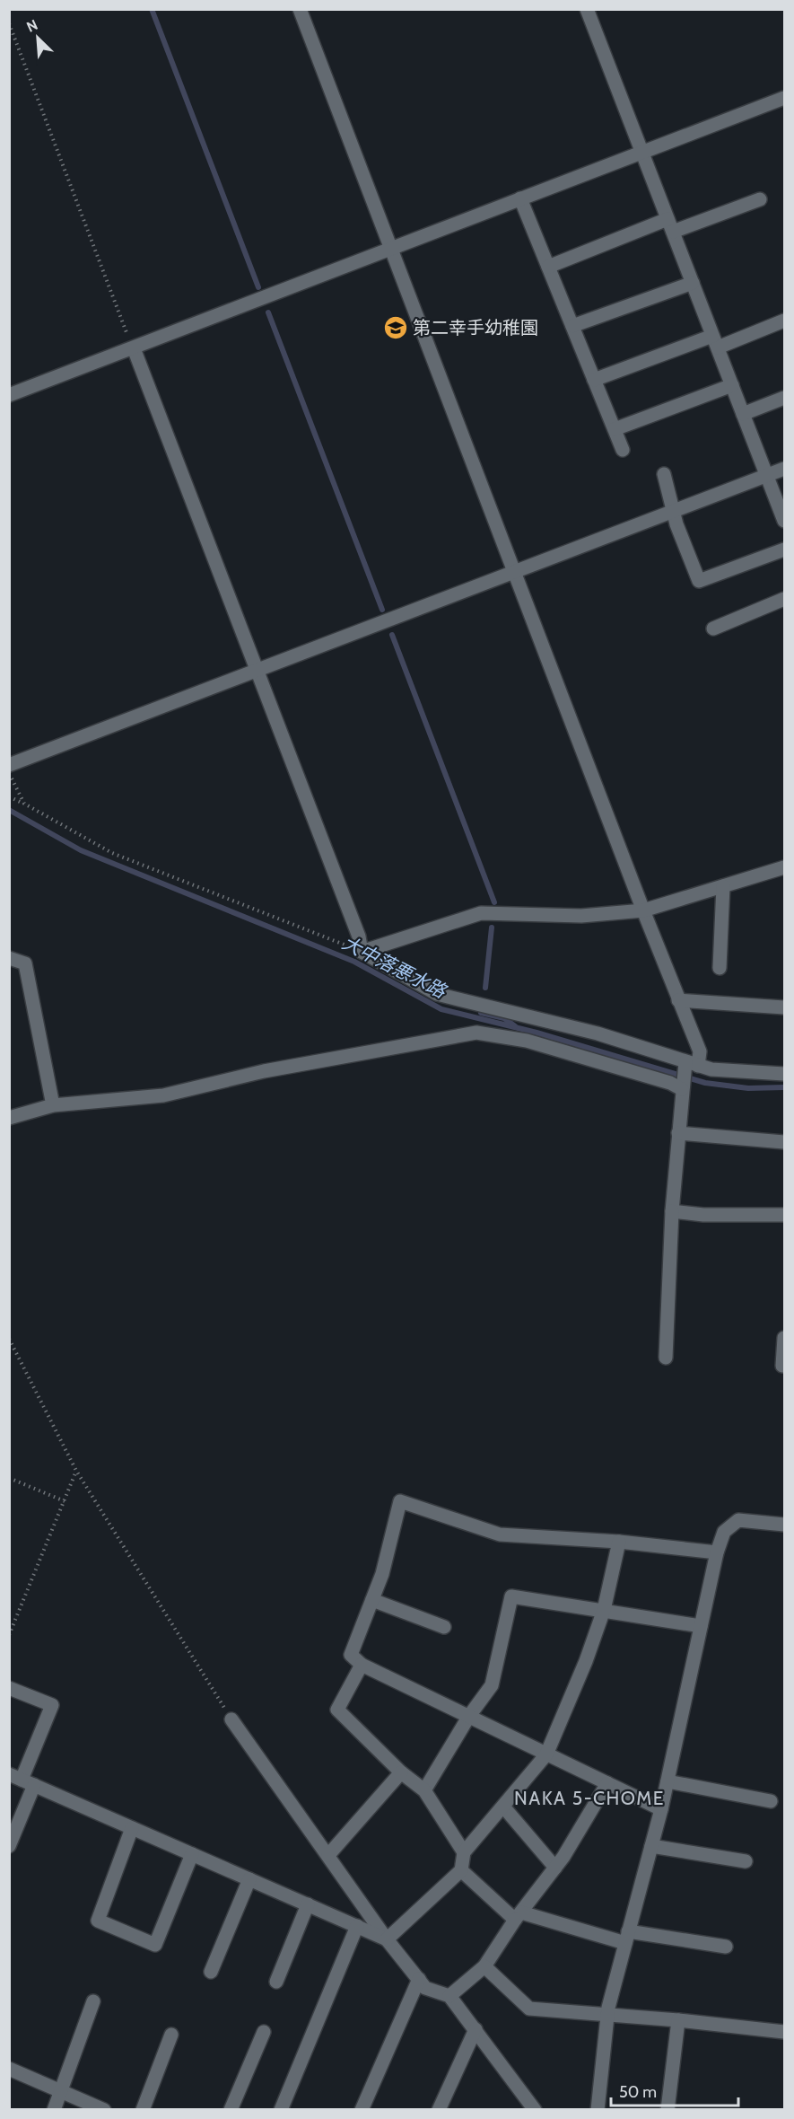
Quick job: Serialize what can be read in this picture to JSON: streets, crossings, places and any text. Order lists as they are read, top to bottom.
{
  "districts": ["NAKA 5-CHOME"],
  "water": ["大中落悪水路"],
  "places": {
    "school or university": ["第二幸手幼稚園"]
  },
  "scale_bar": "50 m",
  "north": "top left"
}
